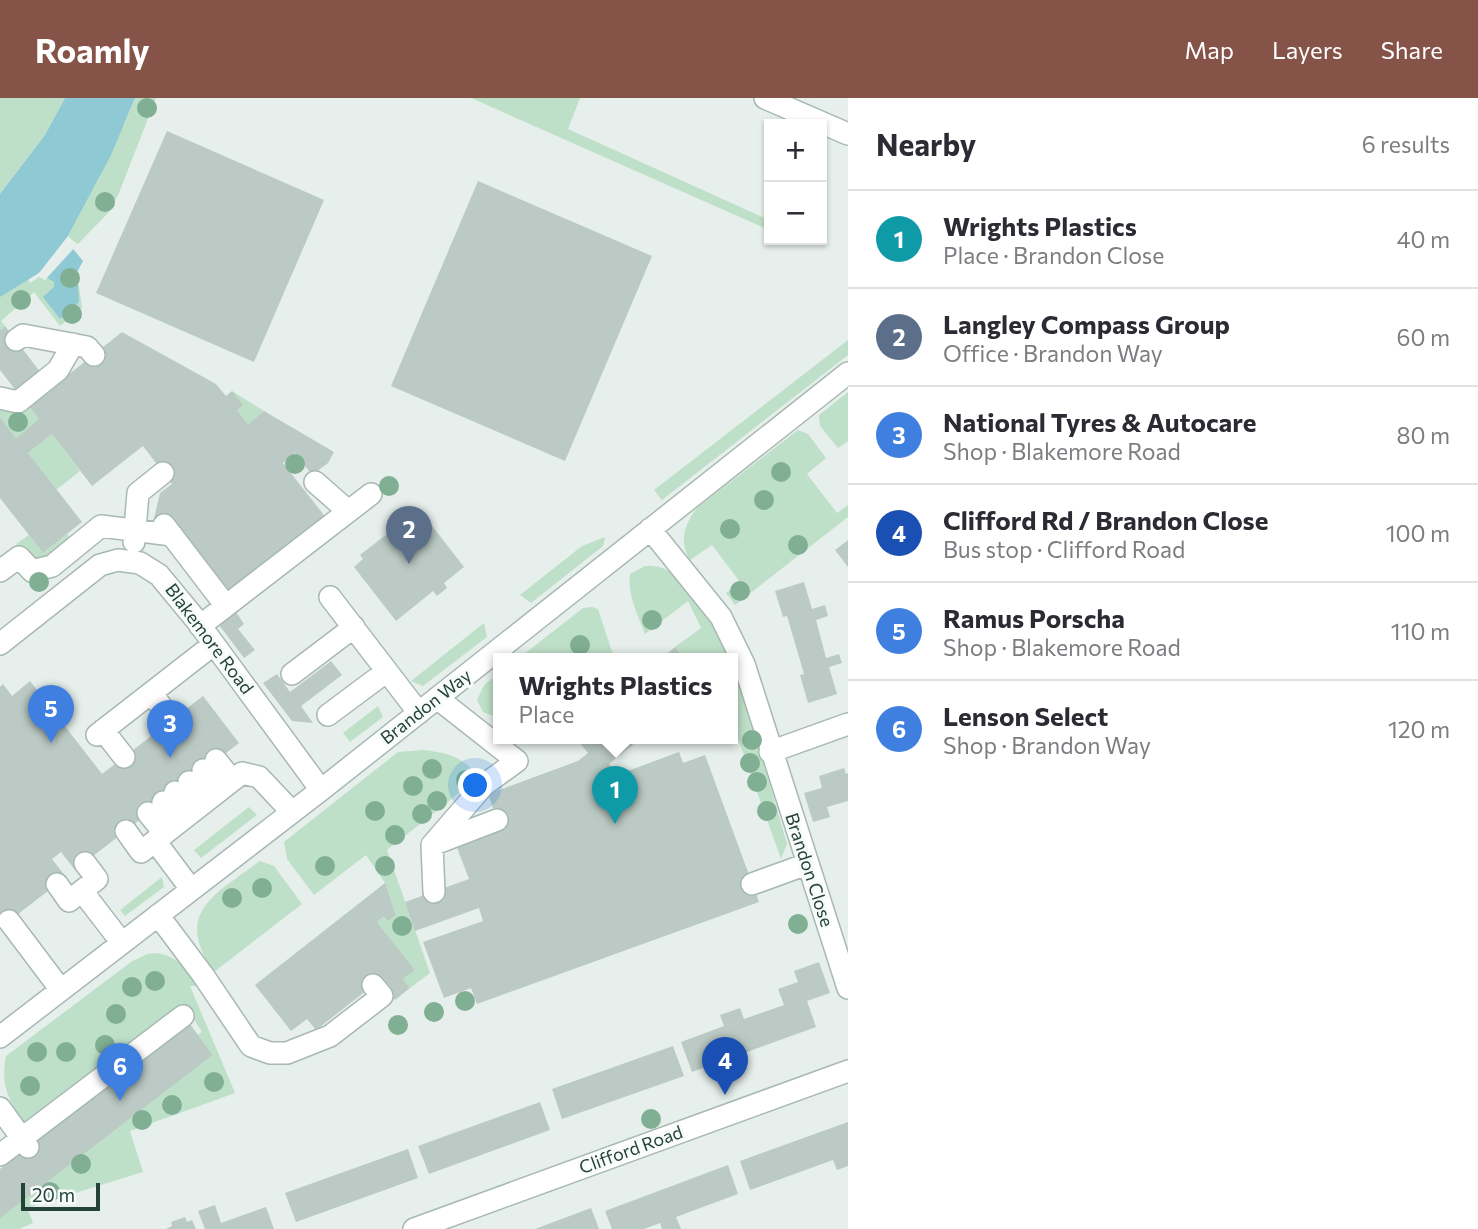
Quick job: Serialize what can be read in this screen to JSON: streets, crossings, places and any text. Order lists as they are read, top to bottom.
{
  "streets": {
    "street": [
      "Blakemore Road",
      "Brandon Way",
      "Brandon Close",
      "Clifford Road"
    ]
  },
  "crossings": [
    ["Blakemore Road", "Brandon Way"],
    ["Brandon Way", "Brandon Close"]
  ],
  "scale_bar": "20 m",
  "page": {
    "header": "Roamly",
    "nav": ["Map", "Layers", "Share"],
    "heading": ["Nearby", "6 results"],
    "map_buttons": ["+", "−"],
    "list": [
      {
        "mark": "1",
        "name": "Wrights Plastics",
        "note": "Place · Brandon Close",
        "value": "40 m"
      },
      {
        "mark": "2",
        "name": "Langley Compass Group",
        "note": "Office · Brandon Way",
        "value": "60 m"
      },
      {
        "mark": "3",
        "name": "National Tyres & Autocare",
        "note": "Shop · Blakemore Road",
        "value": "80 m"
      },
      {
        "mark": "4",
        "name": "Clifford Rd / Brandon Close",
        "note": "Bus stop · Clifford Road",
        "value": "100 m"
      },
      {
        "mark": "5",
        "name": "Ramus Porscha",
        "note": "Shop · Blakemore Road",
        "value": "110 m"
      },
      {
        "mark": "6",
        "name": "Lenson Select",
        "note": "Shop · Brandon Way",
        "value": "120 m"
      }
    ],
    "pins": [
      "2",
      "5",
      "3",
      "1",
      "4",
      "6"
    ],
    "popup": ["Wrights Plastics", "Place"],
    "scale": "20 m"
  }
}
